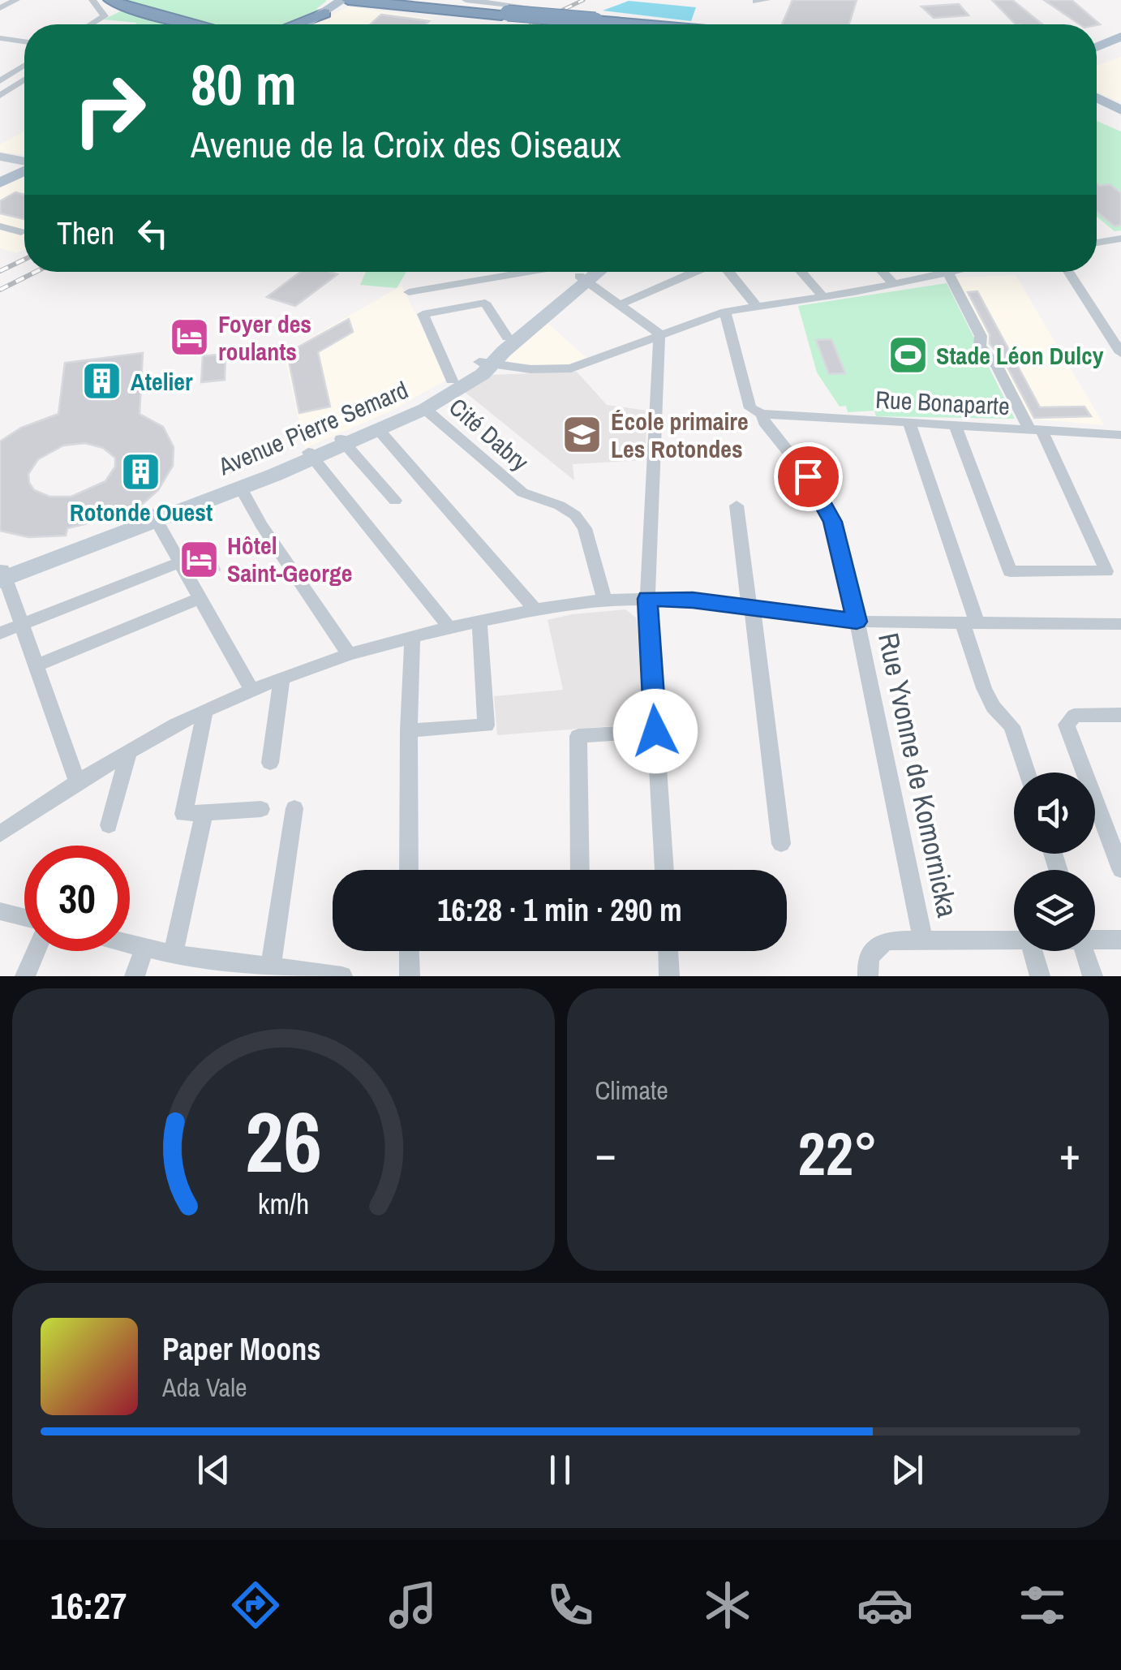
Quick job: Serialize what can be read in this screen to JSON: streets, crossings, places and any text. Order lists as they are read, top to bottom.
{
  "streets": {
    "main road": ["Avenue Pierre Semard"],
    "street": ["Rue Bonaparte", "Cité Dabry", "Rue Yvonne de Komornicka"]
  },
  "crossings": [
    ["Rue Bonaparte", "Rue Yvonne de Komornicka"],
    ["Avenue Pierre Semard", "Cité Dabry"]
  ],
  "places": {
    "hotel": ["Foyer des roulants", "Hôtel Saint-George"],
    "sports": ["Stade Léon Dulcy"],
    "building": ["Atelier", "Rotonde Ouest"],
    "school or university": ["École primaire Les Rotondes"]
  },
  "page": {
    "turn": ["80 m", "Avenue de la Croix des Oiseaux"],
    "then": "Then",
    "limit": "30",
    "trip": "16:28 · 1 min · 290 m",
    "tile": "Climate",
    "heat": ["−", "22°", "+"],
    "song": ["Paper Moons", "Ada Vale"],
    "tabs": "16:27",
    "gauge": ["26", "km/h"]
  }
}
